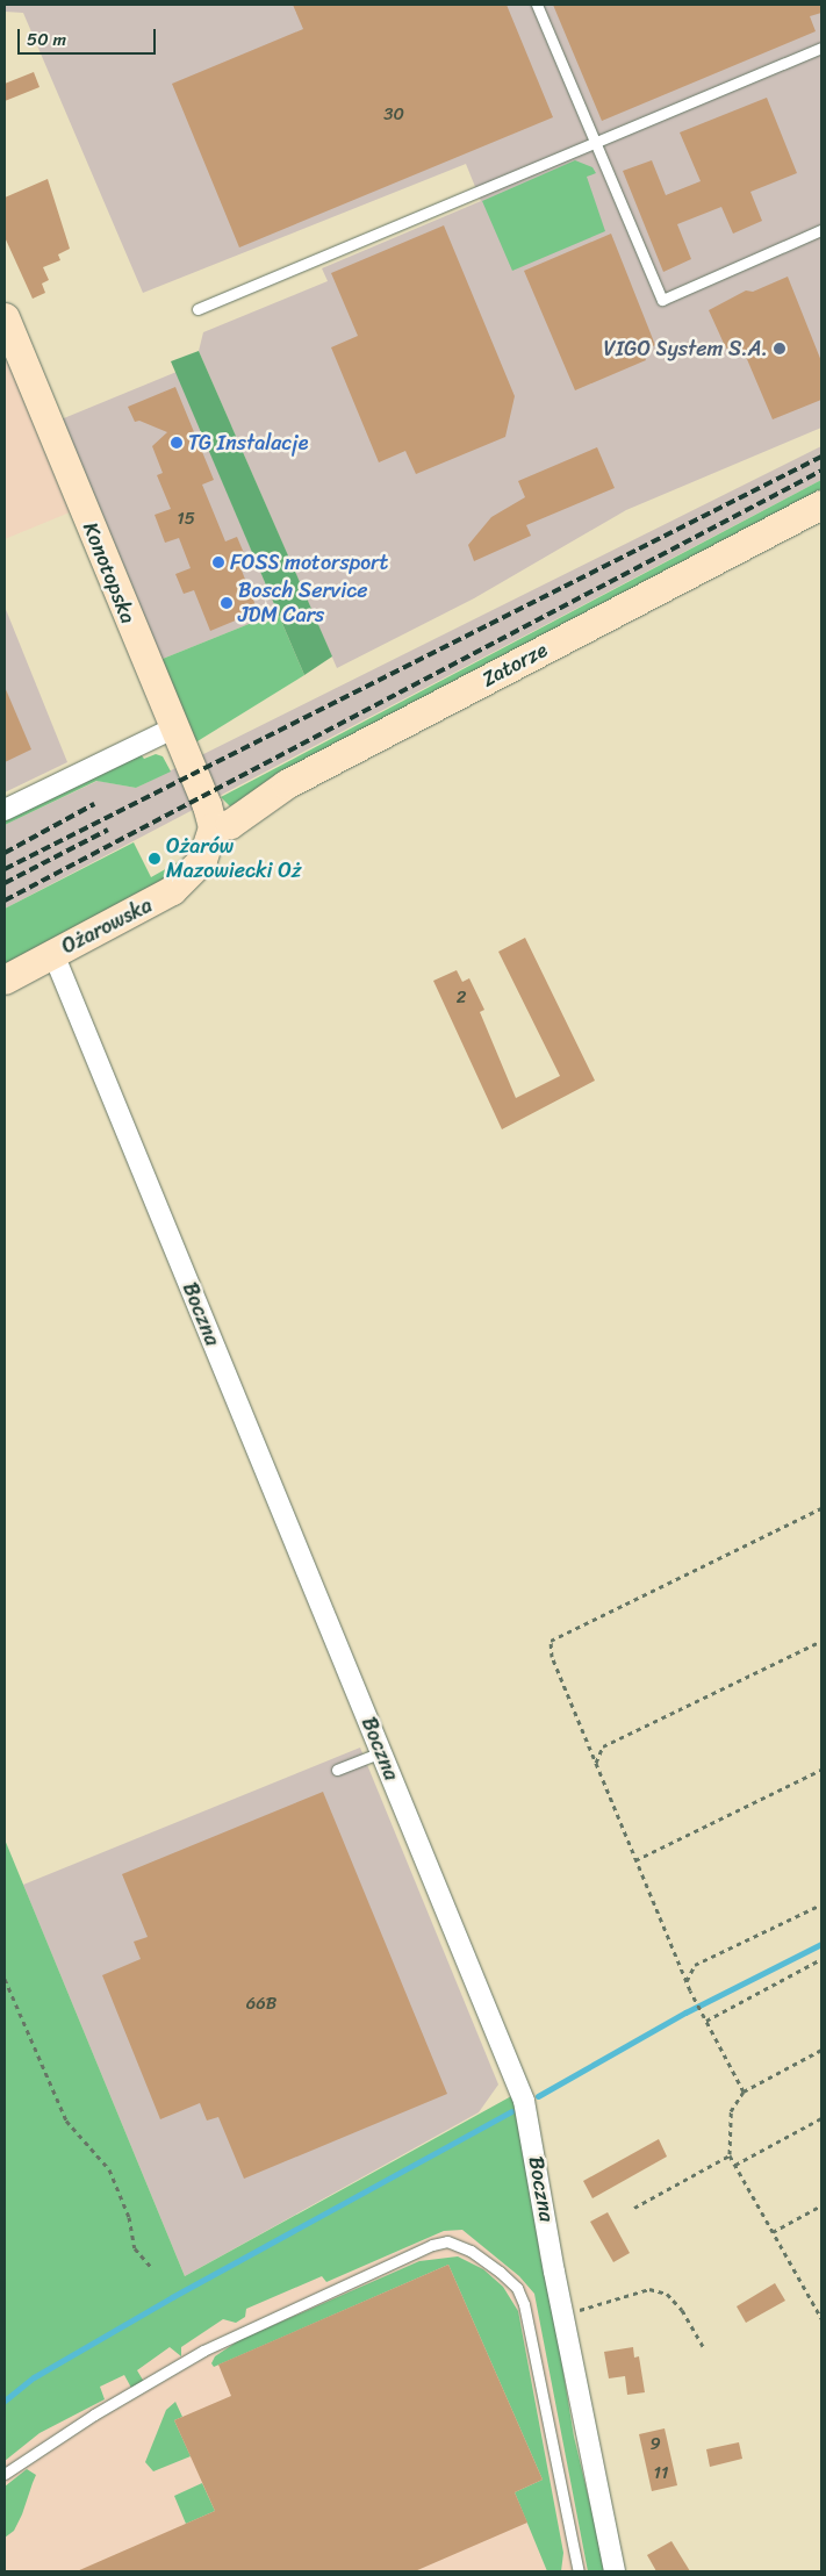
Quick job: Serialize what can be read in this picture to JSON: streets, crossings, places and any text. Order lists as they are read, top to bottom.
{
  "streets": {
    "main road": ["Konotopska", "Zatorze", "Ożarowska"],
    "street": ["Boczna"]
  },
  "crossings": [
    ["Konotopska", "Zatorze"],
    ["Konotopska", "Ożarowska"],
    ["Zatorze", "Ożarowska"],
    ["Ożarowska", "Boczna"]
  ],
  "places": [
    "VIGO System S.A.",
    "TG Instalacje",
    "FOSS motorsport",
    "Bosch Service JDM Cars",
    "Ożarów Mazowiecki Oż"
  ],
  "house_numbers": [
    "30",
    "15",
    "2",
    "66B",
    "9",
    "11"
  ],
  "scale_bar": "50 m"
}
